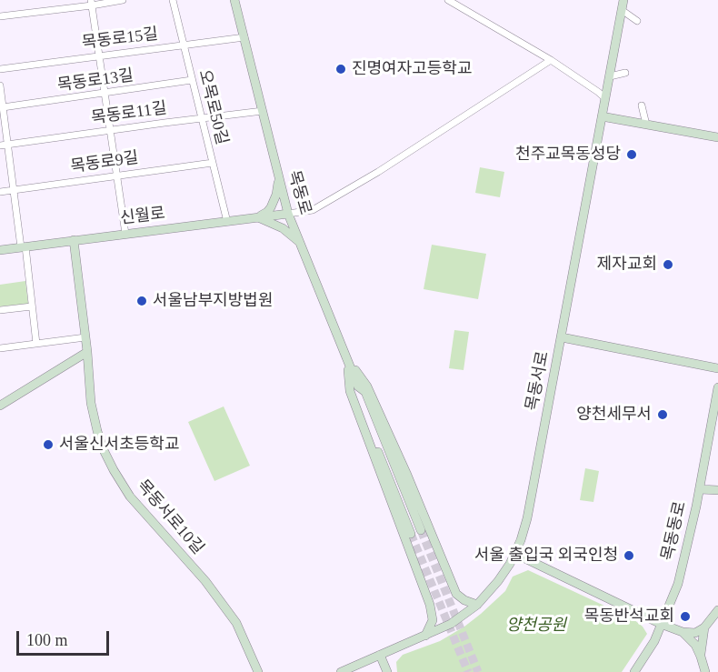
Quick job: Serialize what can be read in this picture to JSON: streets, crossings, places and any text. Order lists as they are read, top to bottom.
{
  "streets": {
    "main road": [
      "목동로",
      "신월로",
      "목동서로",
      "목동서로10길",
      "목동동로"
    ],
    "street": [
      "목동로15길",
      "목동로13길",
      "오목로50길",
      "목동로11길",
      "목동로9길"
    ]
  },
  "crossings": [
    ["목동로15길", "오목로50길"],
    ["목동로15길", "목동로"],
    ["목동로13길", "오목로50길"],
    ["오목로50길", "목동로11길"],
    ["오목로50길", "목동로9길"],
    ["오목로50길", "신월로"],
    ["목동로11길", "목동로"],
    ["목동로", "신월로"],
    ["신월로", "목동서로10길"]
  ],
  "parks": ["양천공원"],
  "places": [
    "진명여자고등학교",
    "천주교목동성당",
    "제자교회",
    "서울남부지방법원",
    "양천세무서",
    "서울신서초등학교",
    "서울 출입국 외국인청",
    "목동반석교회"
  ],
  "scale_bar": "100 m"
}
